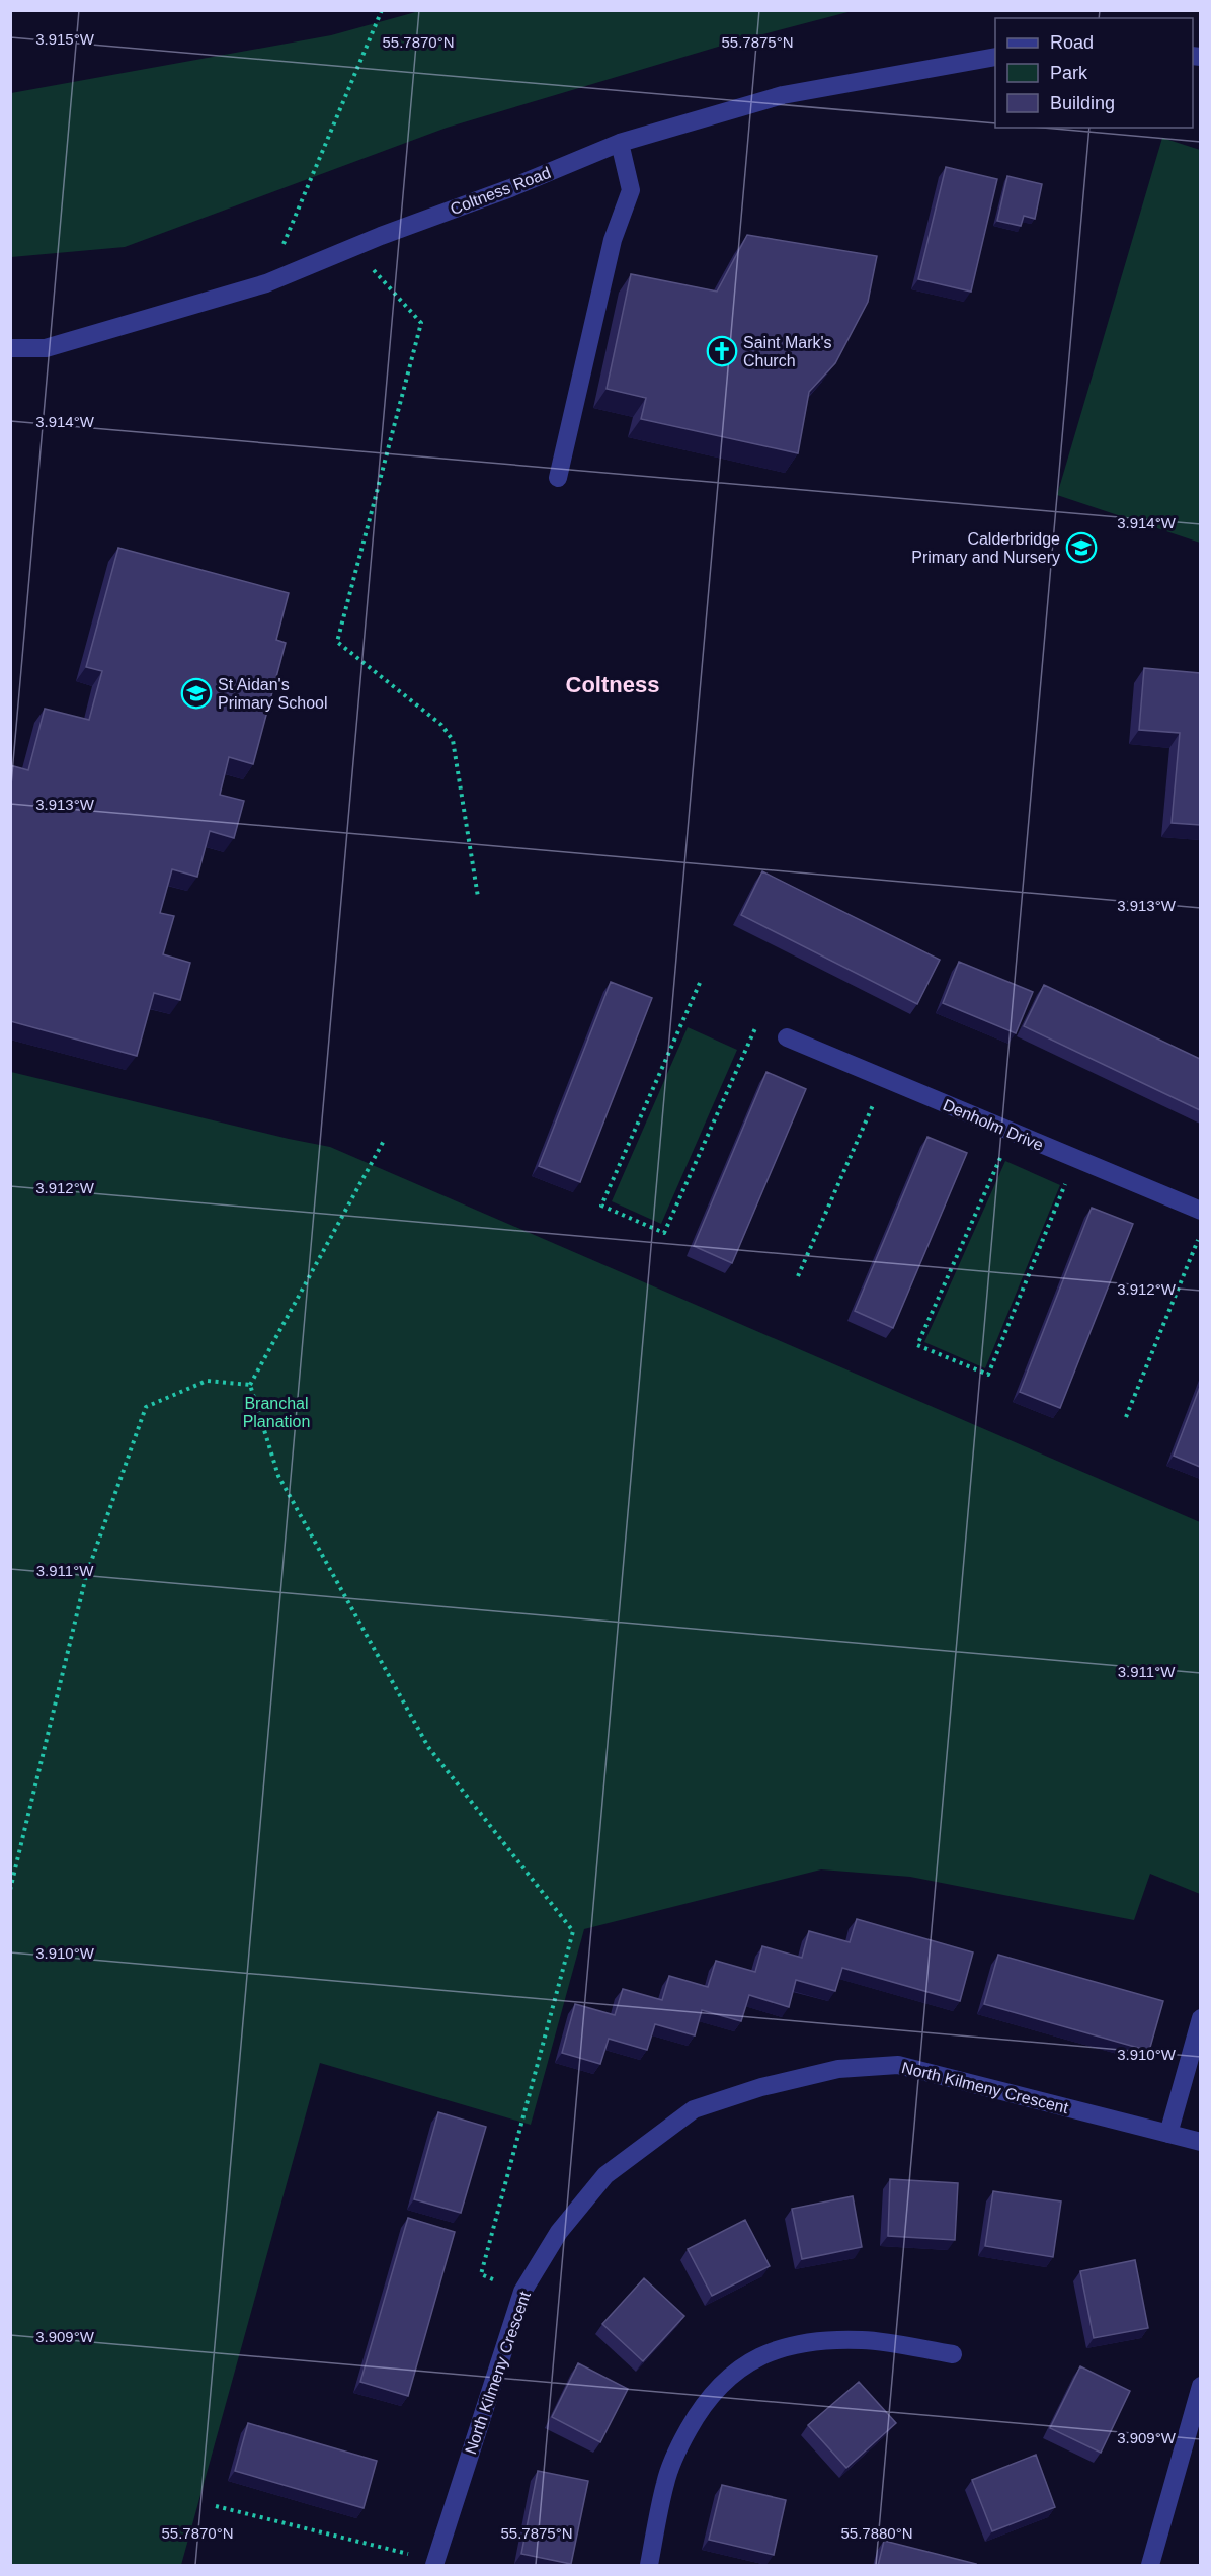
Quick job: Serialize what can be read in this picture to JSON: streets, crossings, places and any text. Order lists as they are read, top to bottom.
{
  "streets": {
    "street": ["Coltness Road", "Denholm Drive", "North Kilmeny Crescent"]
  },
  "districts": ["Coltness"],
  "parks": ["Branchal Planation"],
  "places": {
    "church": ["Saint Mark's Church"],
    "school or university": ["Calderbridge Primary and Nursery", "St Aidan's Primary School"]
  },
  "legend": ["Road", "Park", "Building"],
  "coordinates": [
    "3.915°W",
    "55.7870°N",
    "55.7875°N",
    "3.914°W",
    "3.913°W",
    "3.912°W",
    "3.911°W",
    "3.910°W",
    "3.909°W",
    "55.7880°N"
  ]
}
